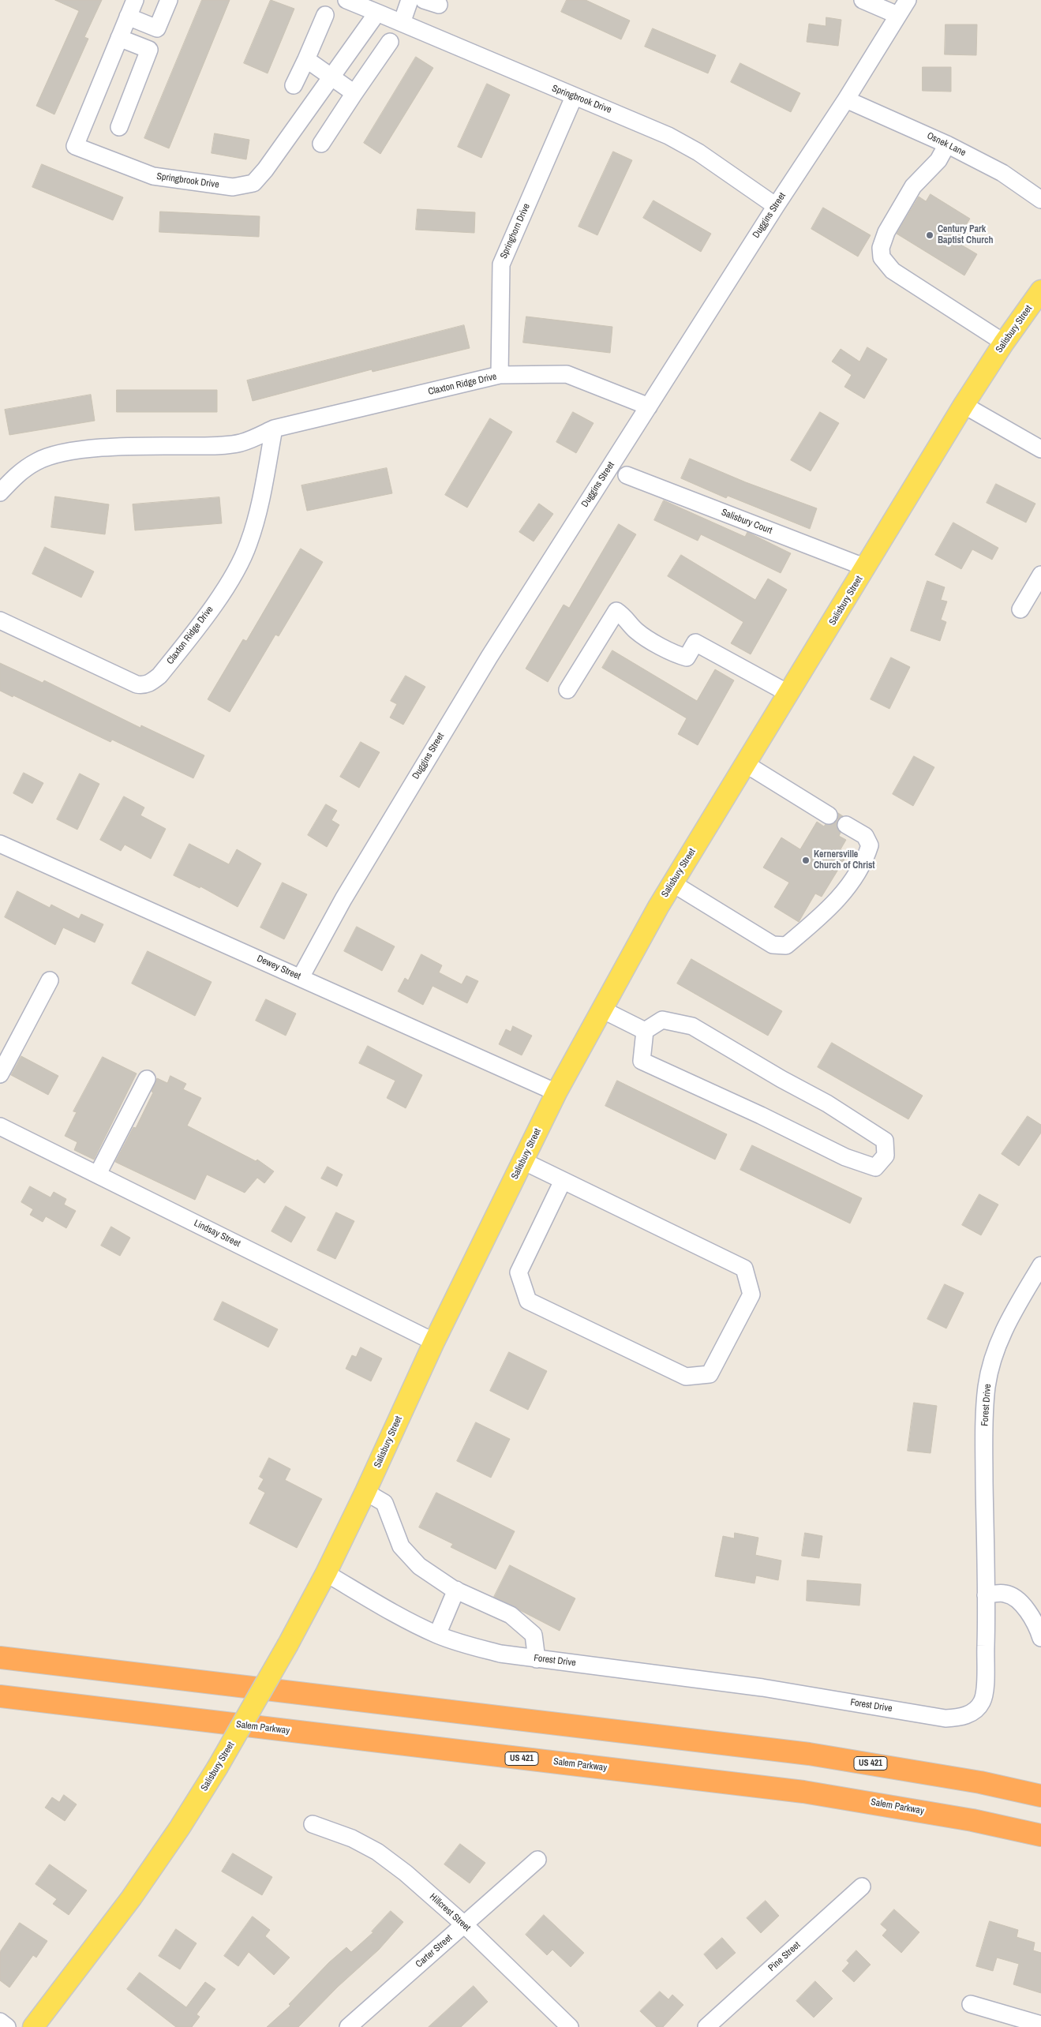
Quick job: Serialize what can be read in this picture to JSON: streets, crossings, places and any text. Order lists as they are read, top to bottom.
{
  "streets": {
    "highway": ["Salem Parkway", "US 421"],
    "main road": ["Salisbury Street"],
    "street": [
      "Springbrook Drive",
      "Osnek Lane",
      "Duggins Street",
      "Springhorn Drive",
      "Claxton Ridge Drive",
      "Salisbury Court",
      "Dewey Street",
      "Lindsay Street",
      "Forest Drive",
      "Hillcrest Street",
      "Carter Street",
      "Pine Street"
    ]
  },
  "crossings": [
    ["Springbrook Drive", "Duggins Street"],
    ["Springbrook Drive", "Springhorn Drive"],
    ["Osnek Lane", "Duggins Street"],
    ["Duggins Street", "Claxton Ridge Drive"],
    ["Duggins Street", "Dewey Street"],
    ["Springhorn Drive", "Claxton Ridge Drive"],
    ["Salisbury Street", "Salisbury Court"],
    ["Salisbury Street", "Dewey Street"],
    ["Salisbury Street", "Lindsay Street"],
    ["Salisbury Street", "Forest Drive"],
    ["Hillcrest Street", "Carter Street"]
  ],
  "places": ["Century Park Baptist Church", "Kernersville Church of Christ"]
}
